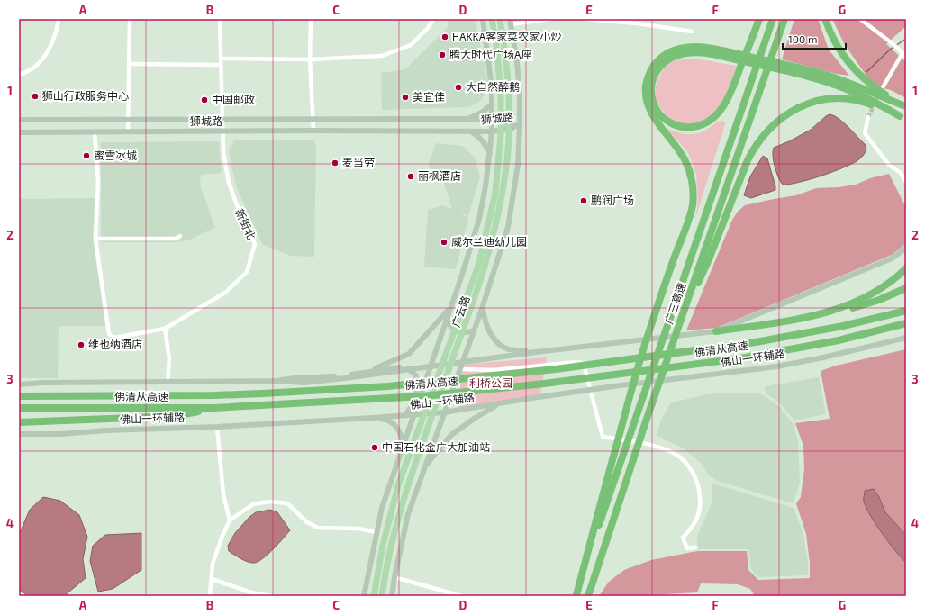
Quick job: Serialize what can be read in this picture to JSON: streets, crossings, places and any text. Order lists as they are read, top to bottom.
{
  "streets": {
    "highway": ["广三高速", "佛清从高速"],
    "main road": ["狮城路", "广云路", "佛山一环辅路"],
    "street": ["新街北"]
  },
  "crossings": [
    ["狮城路", "新街北"],
    ["狮城路", "广云路"],
    ["广云路", "佛山一环辅路"]
  ],
  "parks": ["利桥公园"],
  "places": [
    "HAKKA客家菜农家小炒",
    "腾大时代广场A座",
    "大自然醉鹅",
    "狮山行政服务中心",
    "美宜佳",
    "中国邮政",
    "蜜雪冰城",
    "麦当劳",
    "丽枫酒店",
    "鹏润广场",
    "威尔兰迪幼儿园",
    "维也纳酒店",
    "中国石化金广大加油站"
  ],
  "scale_bar": "100 m",
  "grid": {
    "columns": [
      "A",
      "B",
      "C",
      "D",
      "E",
      "F",
      "G"
    ],
    "rows": [
      "1",
      "2",
      "3",
      "4"
    ]
  }
}
